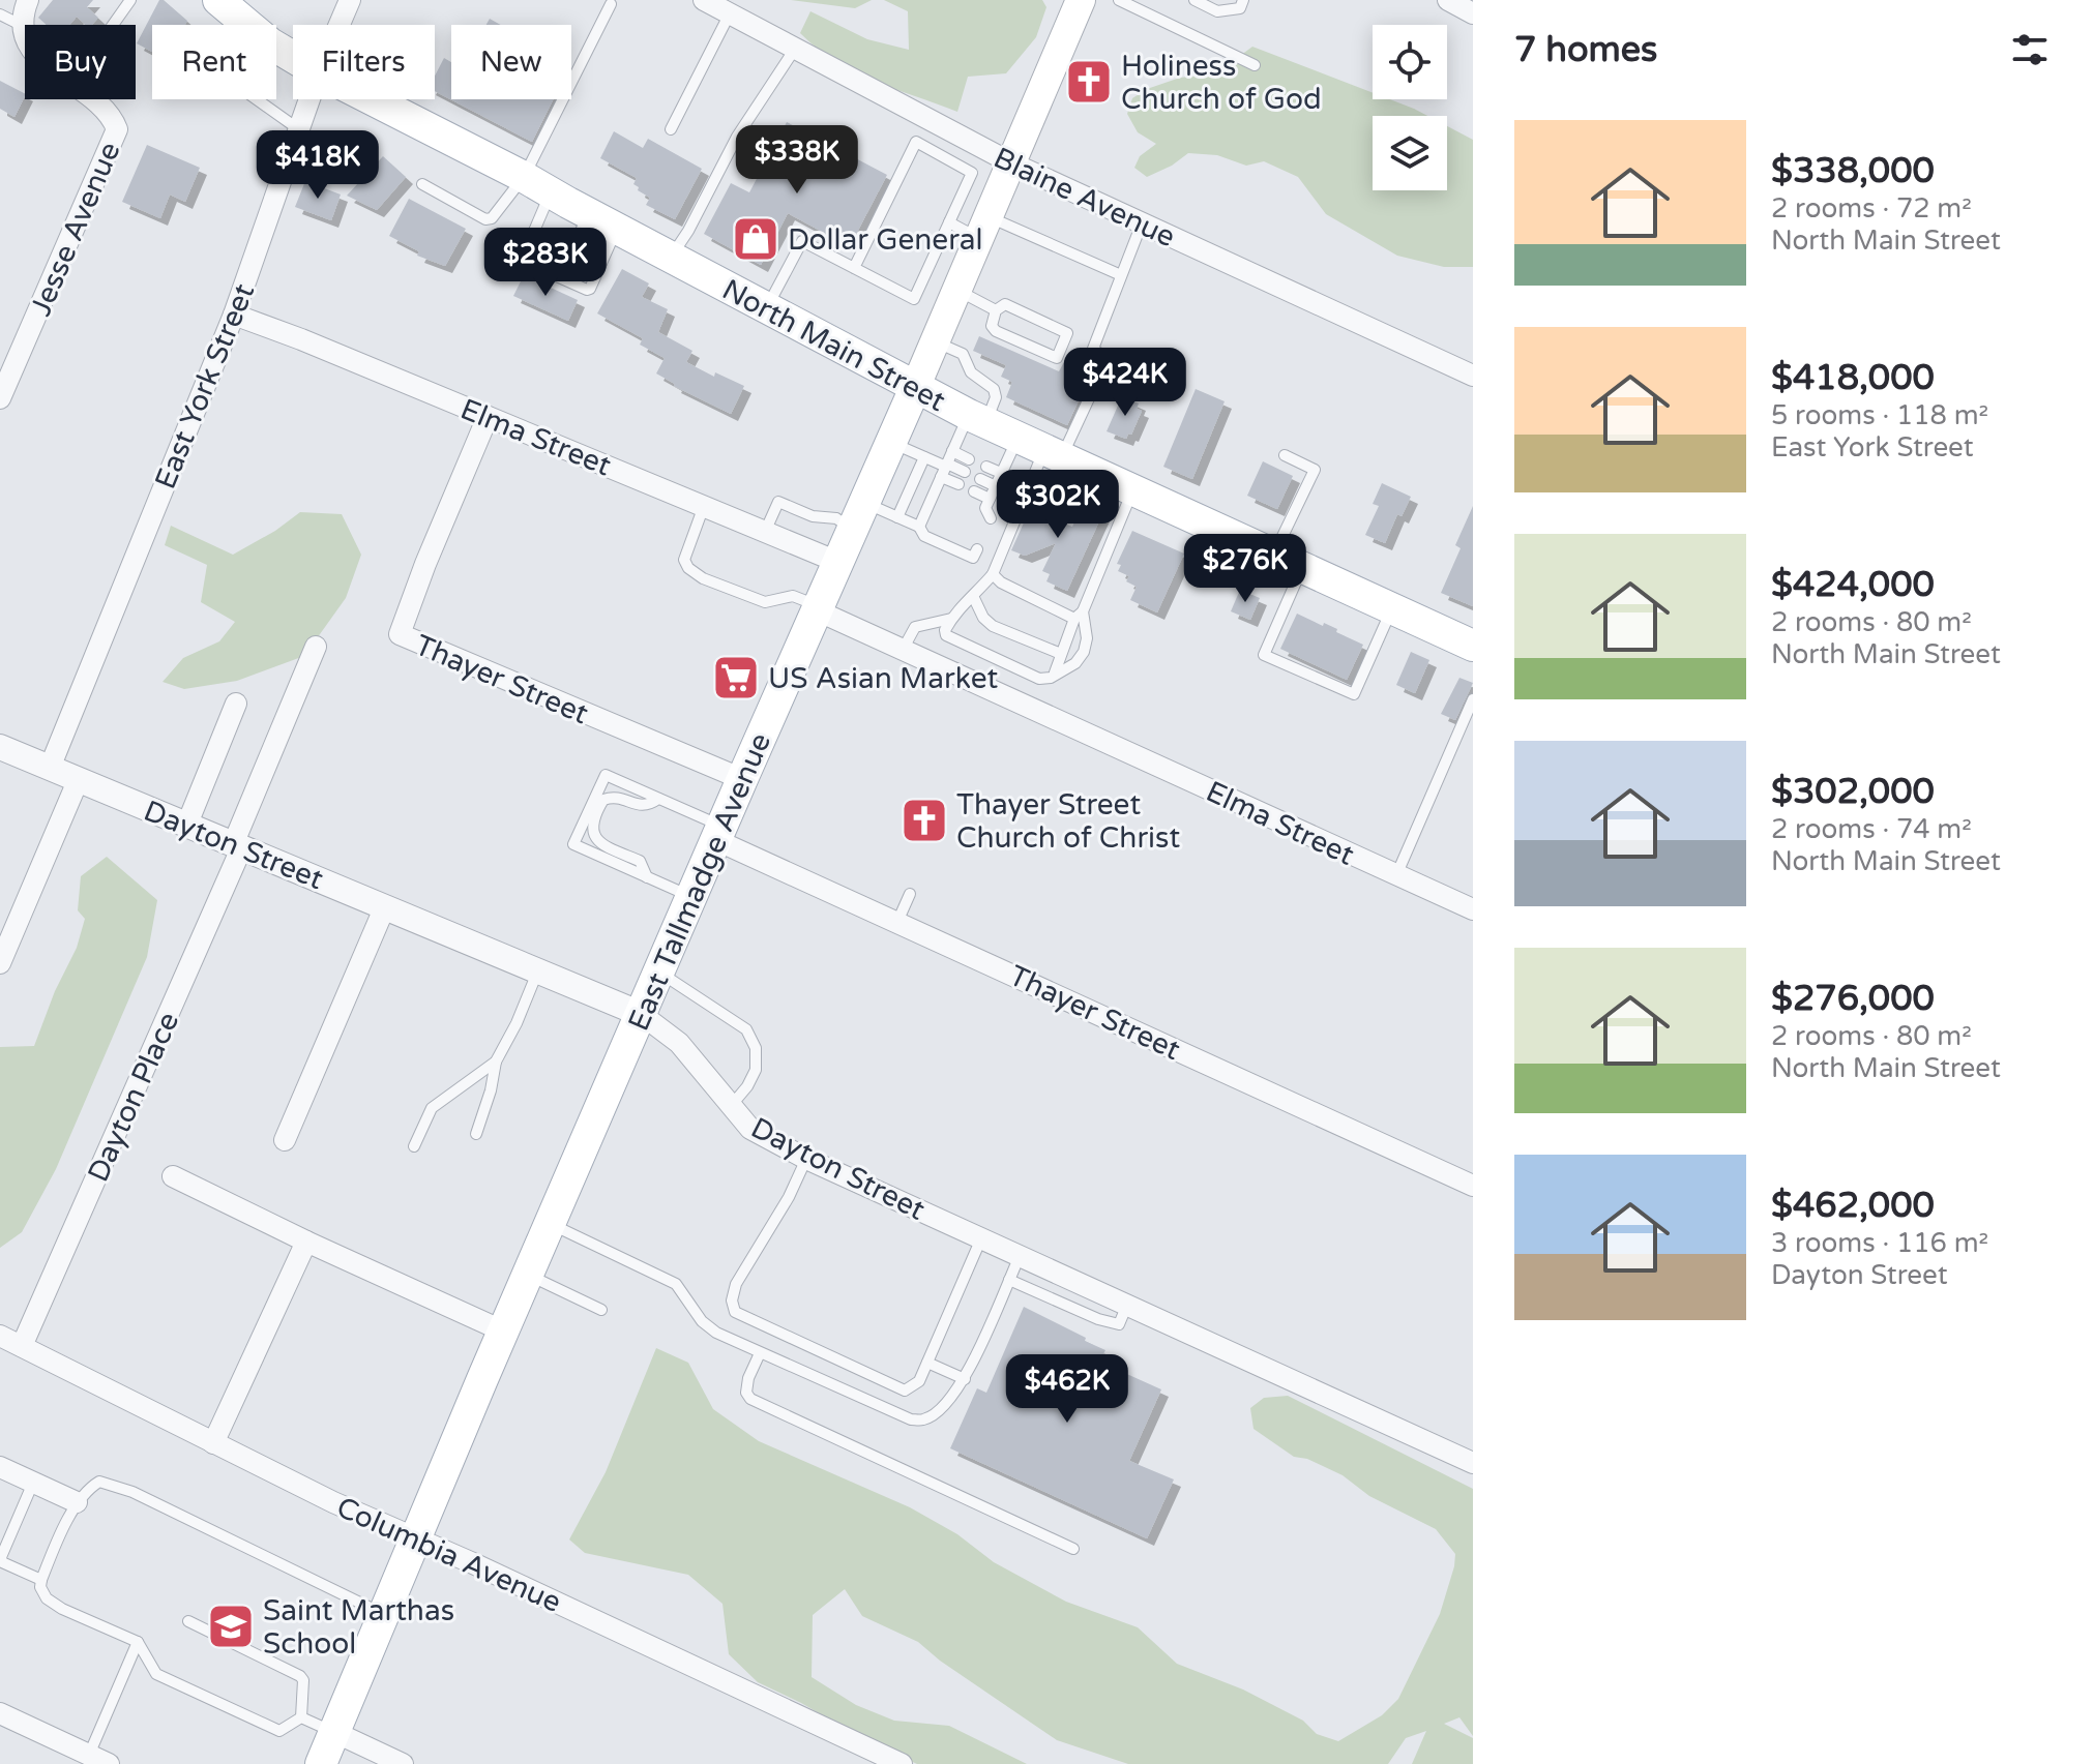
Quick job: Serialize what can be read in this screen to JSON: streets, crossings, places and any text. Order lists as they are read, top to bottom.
{
  "streets": {
    "main road": ["North Main Street", "East Tallmadge Avenue"],
    "street": [
      "Blaine Avenue",
      "Jesse Avenue",
      "East York Street",
      "Elma Street",
      "Thayer Street",
      "Dayton Street",
      "Dayton Place",
      "Columbia Avenue"
    ]
  },
  "crossings": [
    ["Blaine Avenue", "East Tallmadge Avenue"],
    ["North Main Street", "East Tallmadge Avenue"],
    ["East York Street", "Elma Street"],
    ["East York Street", "Dayton Street"],
    ["Elma Street", "Thayer Street"],
    ["Elma Street", "East Tallmadge Avenue"],
    ["Thayer Street", "East Tallmadge Avenue"],
    ["Dayton Street", "East Tallmadge Avenue"],
    ["Dayton Street", "Dayton Place"],
    ["East Tallmadge Avenue", "Columbia Avenue"],
    ["Dayton Place", "Columbia Avenue"]
  ],
  "places": {
    "church": ["Holiness Church of God", "Thayer Street Church of Christ"],
    "shop": ["Dollar General"],
    "supermarket": ["US Asian Market"],
    "school or university": ["Saint Marthas School"]
  },
  "page": {
    "heading": "7 homes",
    "chip": [
      "Buy",
      "Rent",
      "Filters",
      "New"
    ],
    "list": [
      {
        "name": "$338,000",
        "note": "2 rooms · 72 m² · North Main Street"
      },
      {
        "name": "$418,000",
        "note": "5 rooms · 118 m² · East York Street"
      },
      {
        "name": "$424,000",
        "note": "2 rooms · 80 m² · North Main Street"
      },
      {
        "name": "$302,000",
        "note": "2 rooms · 74 m² · North Main Street"
      },
      {
        "name": "$276,000",
        "note": "2 rooms · 80 m² · North Main Street"
      },
      {
        "name": "$462,000",
        "note": "3 rooms · 116 m² · Dayton Street"
      }
    ],
    "price": [
      "$338K",
      "$418K",
      "$283K",
      "$424K",
      "$302K",
      "$276K",
      "$462K"
    ]
  }
}
